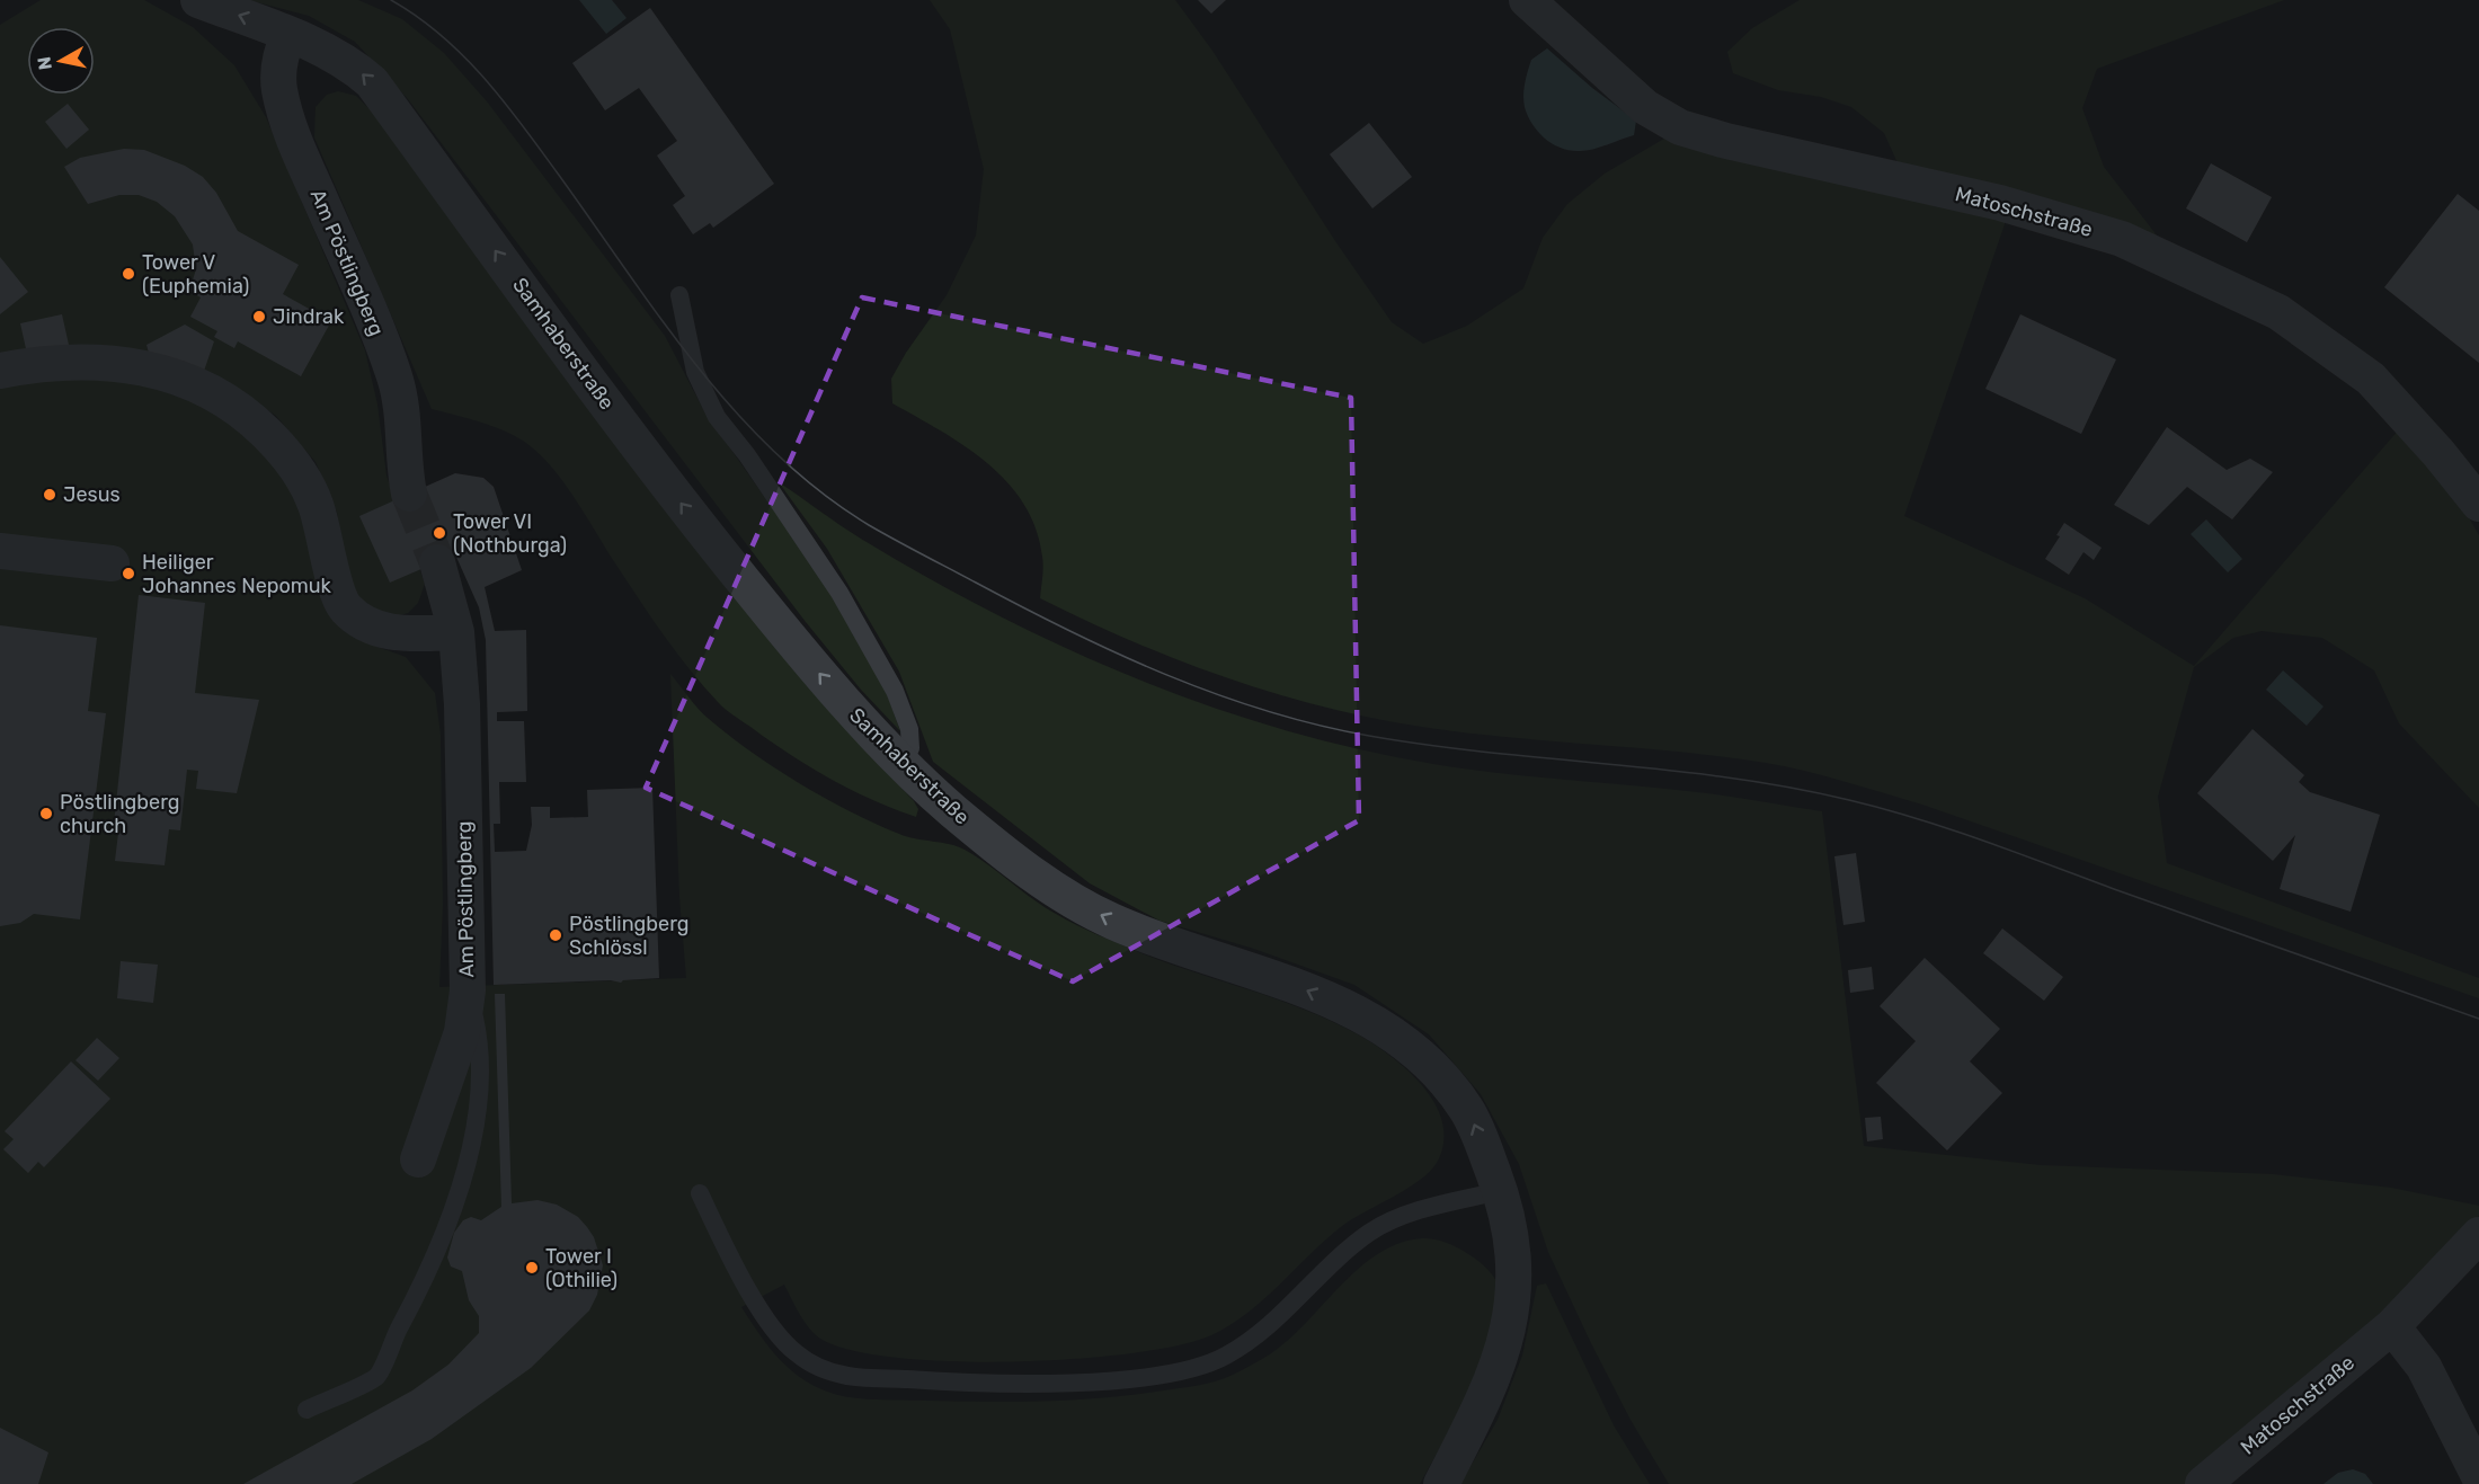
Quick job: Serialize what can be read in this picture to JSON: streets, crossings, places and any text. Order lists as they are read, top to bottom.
{
  "streets": {
    "street": ["Matoschstraße", "Am Pöstlingberg", "Samhaberstraße"]
  },
  "crossings": [
    ["Am Pöstlingberg", "Samhaberstraße"]
  ],
  "one_way": ["Samhaberstraße"],
  "places": [
    "Tower V (Euphemia)",
    "Jindrak",
    "Jesus",
    "Tower VI (Nothburga)",
    "Heiliger Johannes Nepomuk",
    "Pöstlingberg church",
    "Pöstlingberg Schlössl",
    "Tower I (Othilie)"
  ],
  "north": "left"
}
